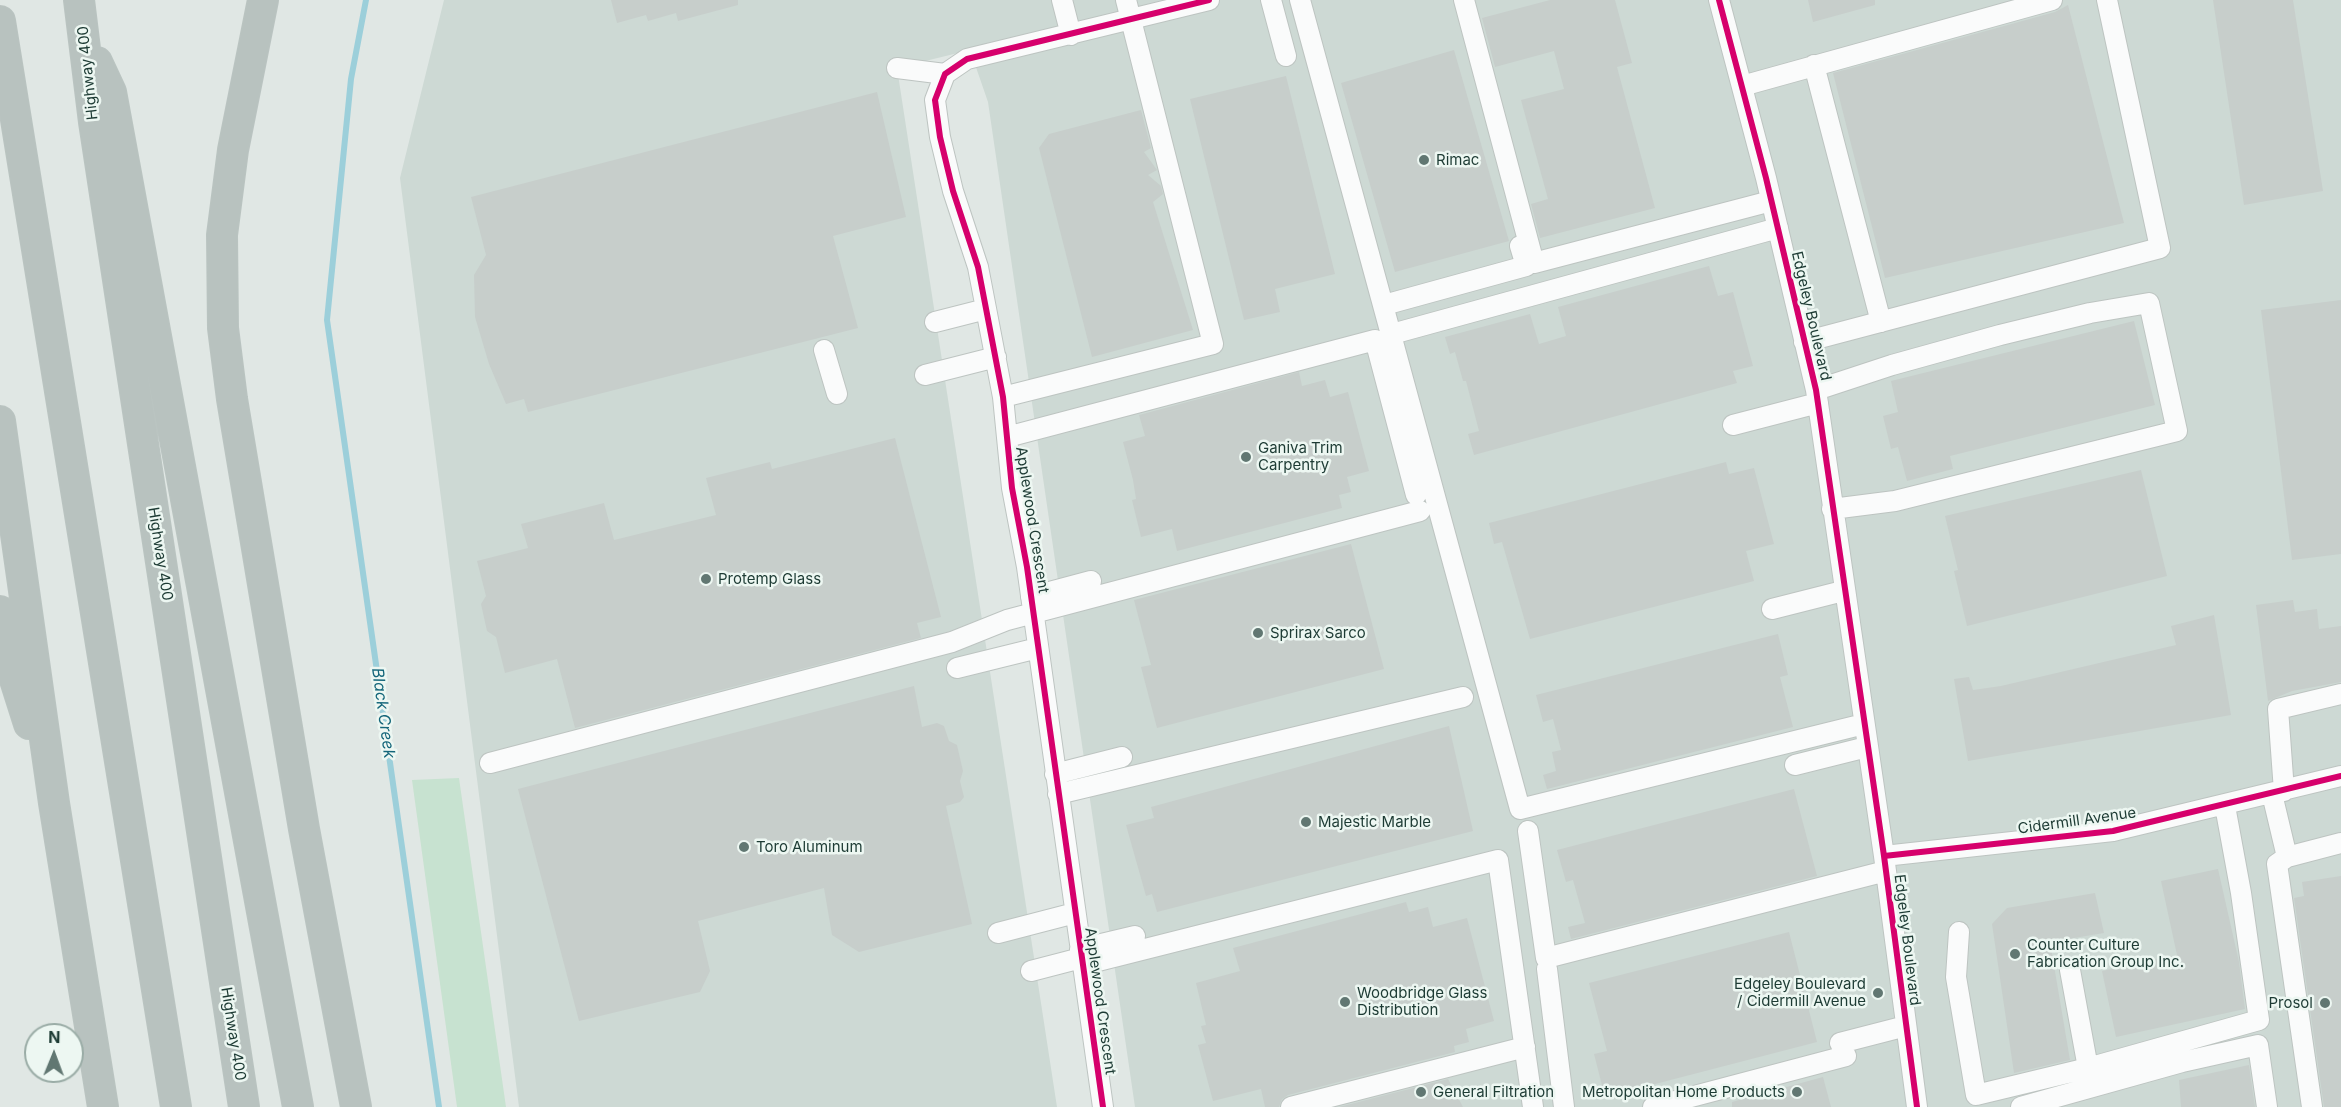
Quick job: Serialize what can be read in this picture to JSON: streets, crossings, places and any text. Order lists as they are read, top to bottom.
{
  "streets": {
    "highway": ["Highway 400"],
    "street": ["Edgeley Boulevard", "Applewood Crescent", "Cidermill Avenue"]
  },
  "crossings": [
    ["Edgeley Boulevard", "Cidermill Avenue"]
  ],
  "water": ["Black Creek"],
  "places": [
    "Rimac",
    "Ganiva Trim Carpentry",
    "Protemp Glass",
    "Sprirax Sarco",
    "Majestic Marble",
    "Toro Aluminum",
    "Counter Culture Fabrication Group Inc.",
    "Edgeley Boulevard / Cidermill Avenue",
    "Woodbridge Glass Distribution",
    "Prosol",
    "General Filtration",
    "Metropolitan Home Products"
  ],
  "north": "top"
}
